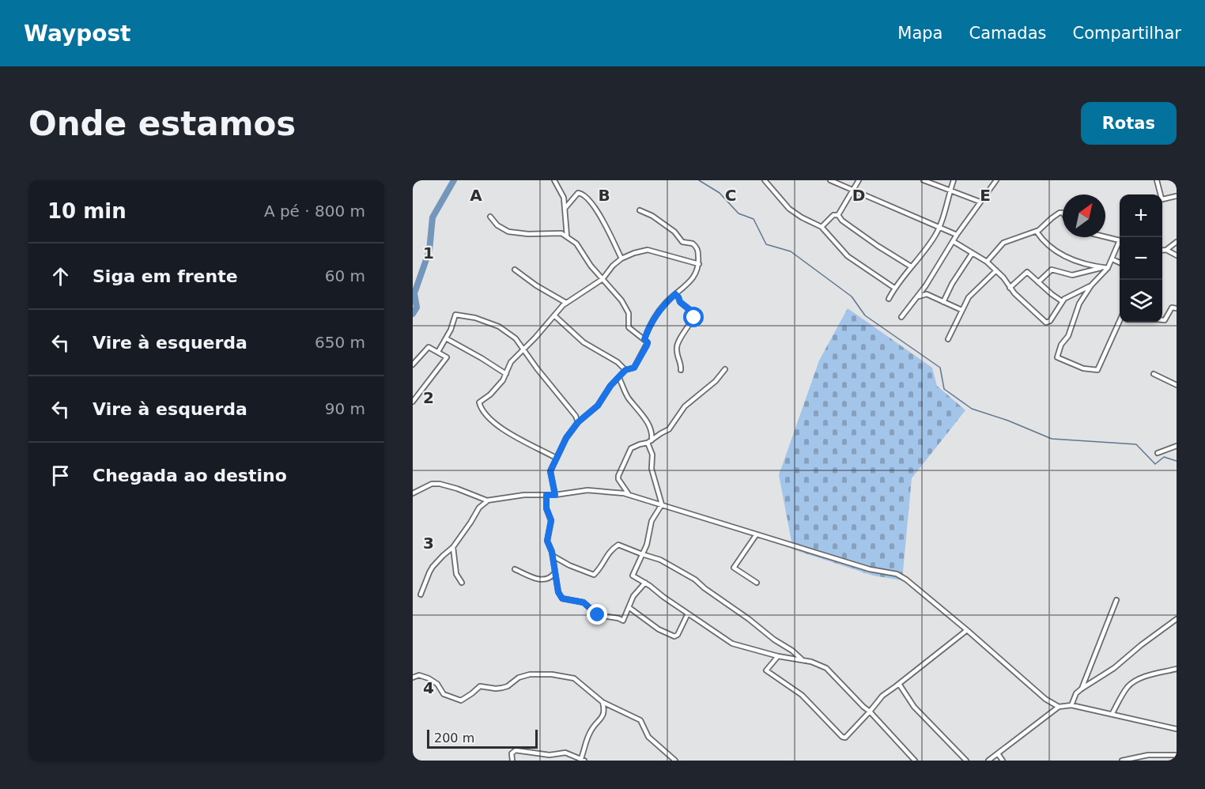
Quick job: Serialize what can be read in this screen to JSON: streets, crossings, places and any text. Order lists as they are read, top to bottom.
{
  "scale_bar": "200 m",
  "north": "top right",
  "page": {
    "header": "Waypost",
    "nav": ["Mapa", "Camadas", "Compartilhar"],
    "buttons": "Rotas",
    "title": "Onde estamos",
    "heading": ["10 min", "A pé · 800 m"],
    "map_buttons": ["+", "−"],
    "list": [
      ["Siga em frente", "60 m"],
      ["Vire à esquerda", "650 m"],
      ["Vire à esquerda", "90 m"],
      "Chegada ao destino"
    ],
    "scale": "200 m"
  },
  "grid": {
    "columns": [
      "A",
      "B",
      "C",
      "D",
      "E"
    ],
    "rows": [
      "1",
      "2",
      "3",
      "4"
    ]
  }
}
